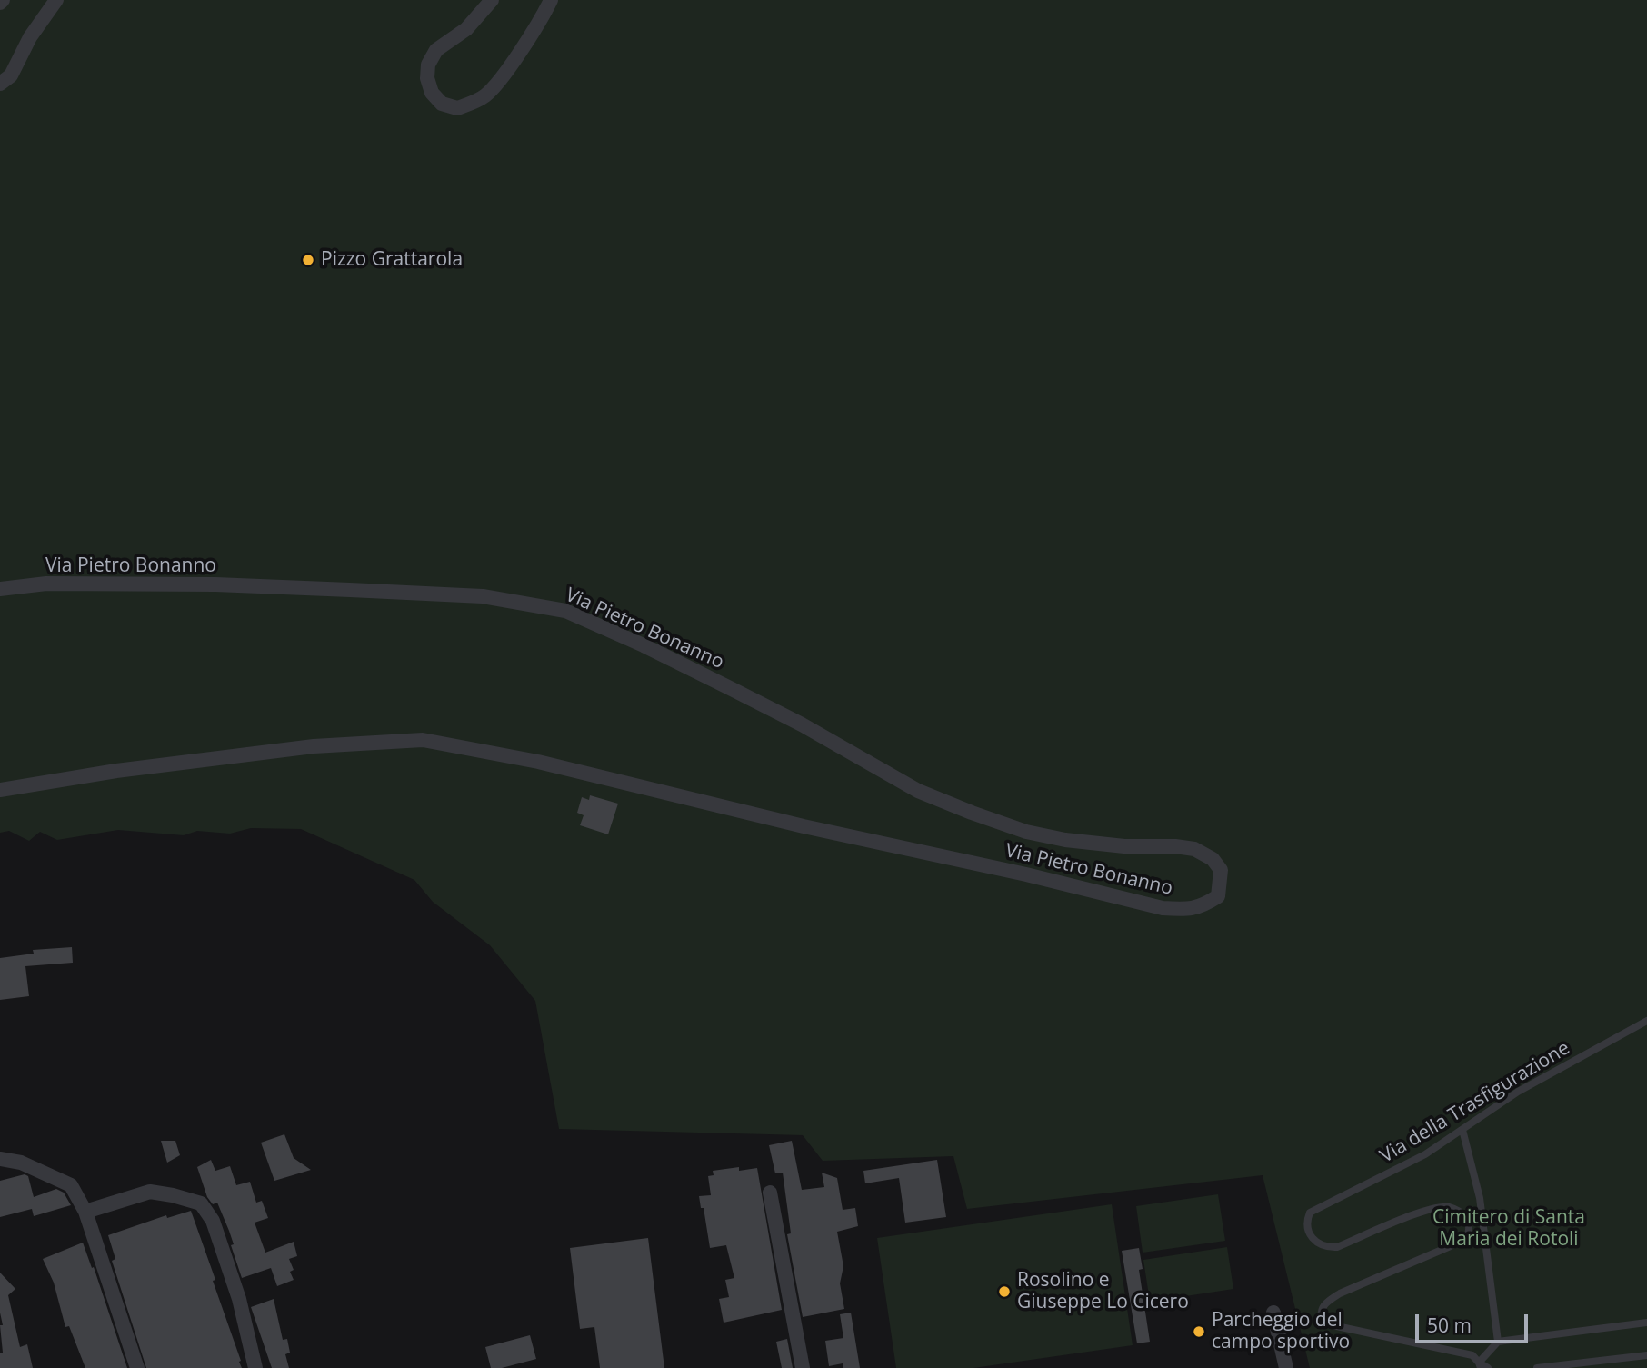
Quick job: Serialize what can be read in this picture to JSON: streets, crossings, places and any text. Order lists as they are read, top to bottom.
{
  "streets": {
    "street": ["Via Pietro Bonanno"],
    "lane": ["Via della Trasfigurazione"]
  },
  "parks": ["Cimitero di Santa Maria dei Rotoli"],
  "places": ["Pizzo Grattarola", "Rosolino e Giuseppe Lo Cicero", "Parcheggio del campo sportivo"],
  "scale_bar": "50 m"
}
